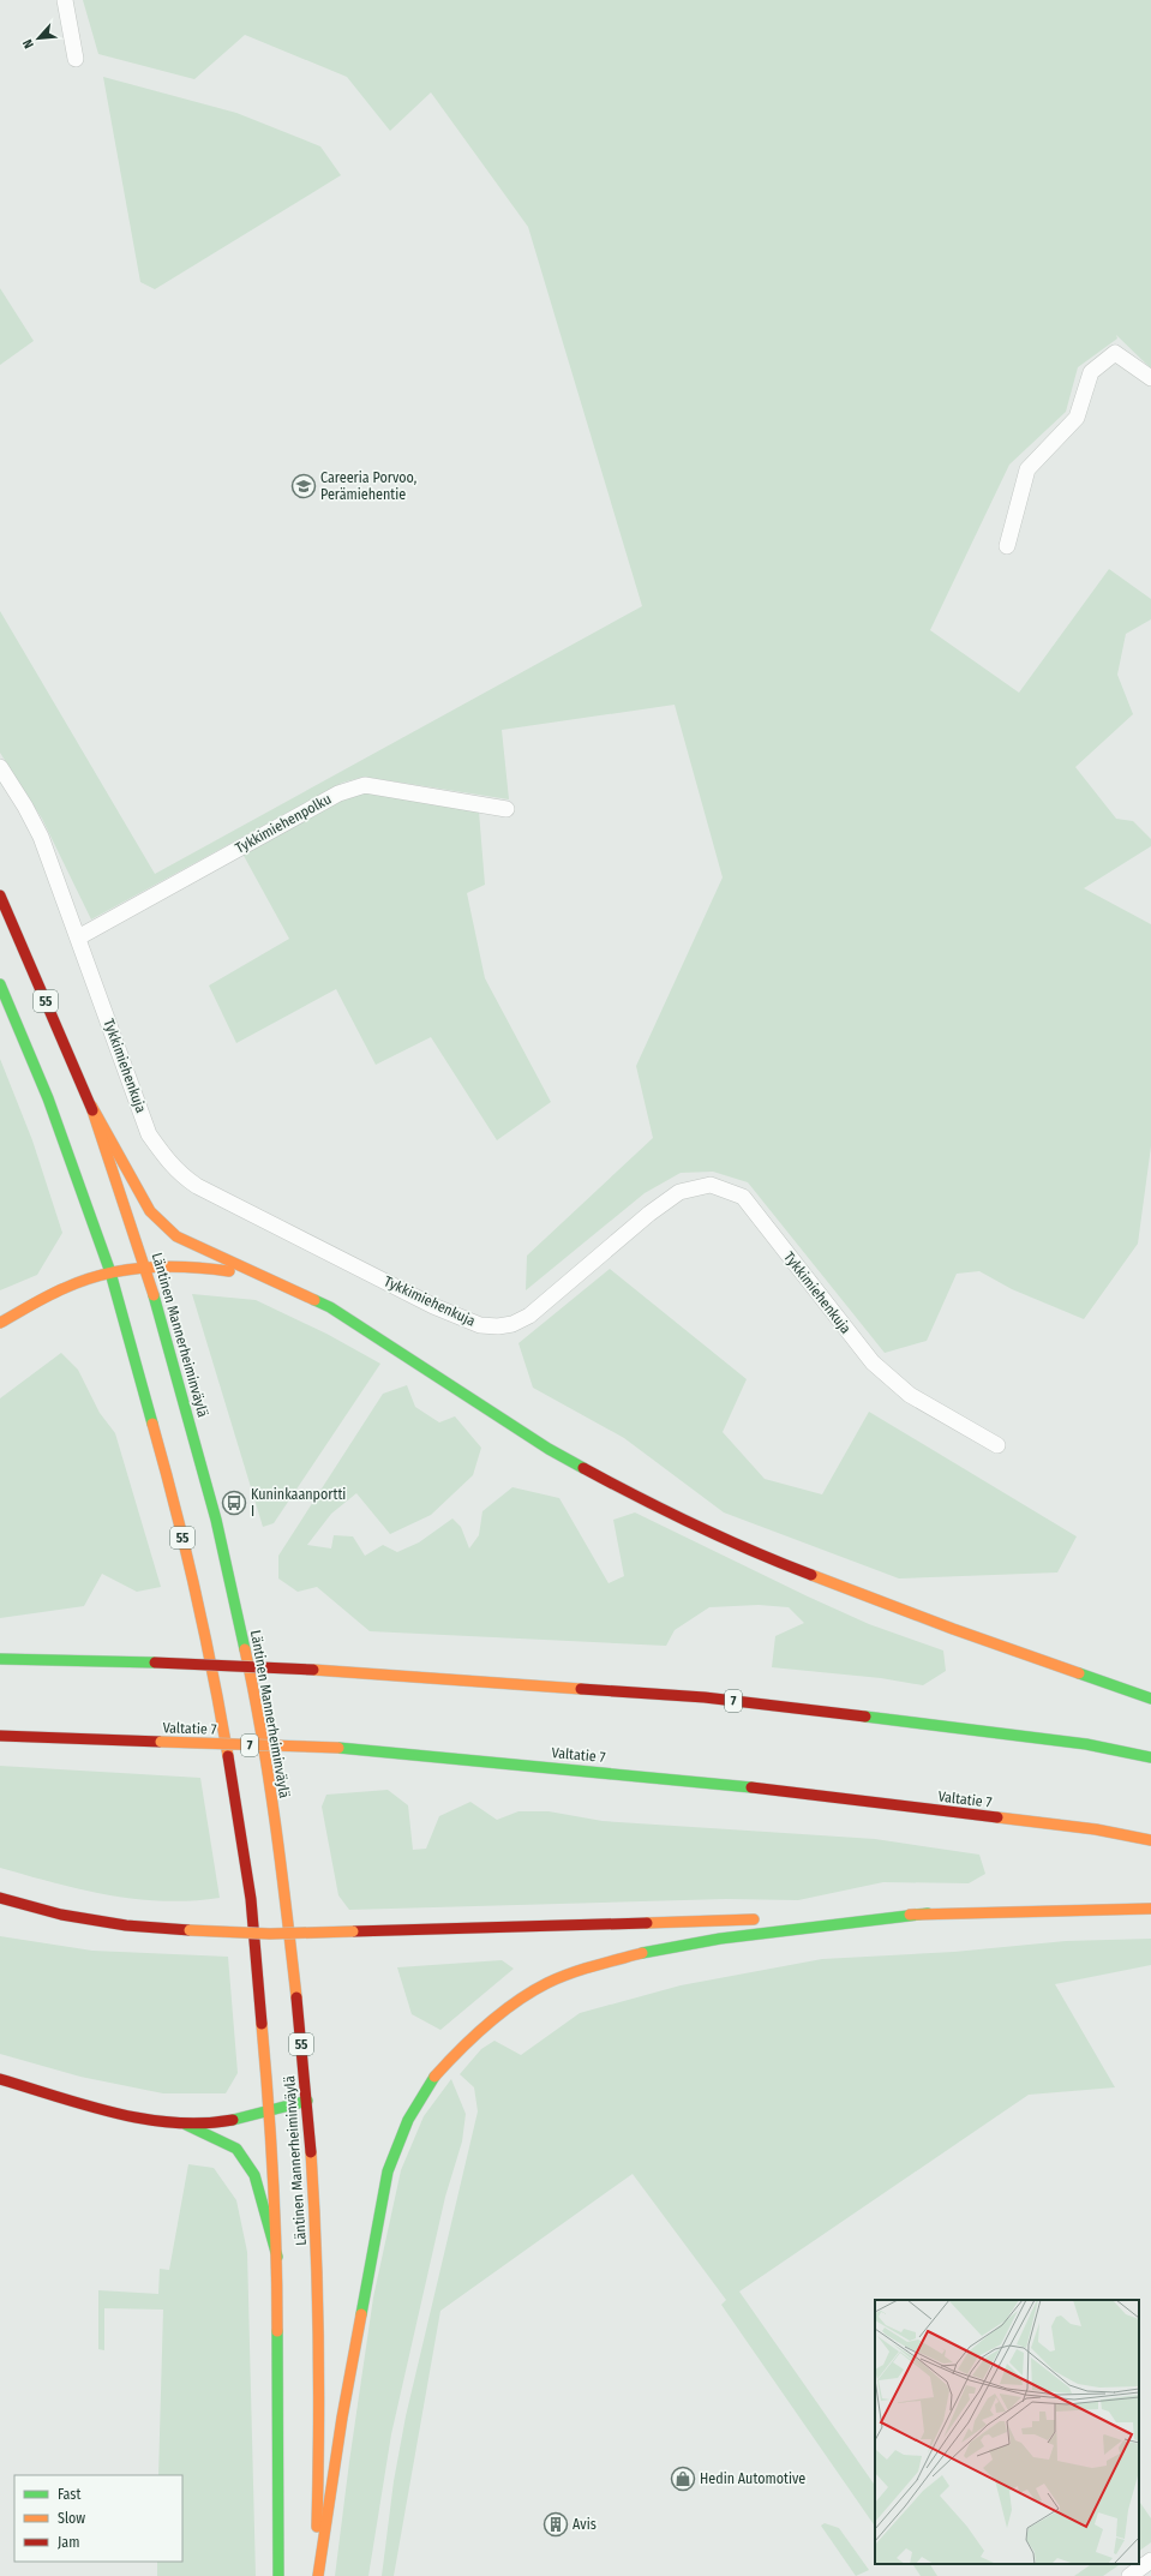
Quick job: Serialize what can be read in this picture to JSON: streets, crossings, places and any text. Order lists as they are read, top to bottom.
{
  "streets": {
    "main road": [
      "55",
      "Läntinen Mannerheiminväylä",
      "7",
      "Valtatie 7"
    ],
    "street": ["Tykkimiehenpolku", "Tykkimiehenkuja"]
  },
  "crossings": [
    ["Tykkimiehenpolku", "Tykkimiehenkuja"]
  ],
  "places": {
    "school or university": ["Careeria Porvoo, Perämiehentie"],
    "bus stop": ["Kuninkaanportti I"],
    "shop": ["Hedin Automotive"],
    "building": ["Avis"]
  },
  "legend": ["Fast", "Slow", "Jam"],
  "north": "bottom left"
}
